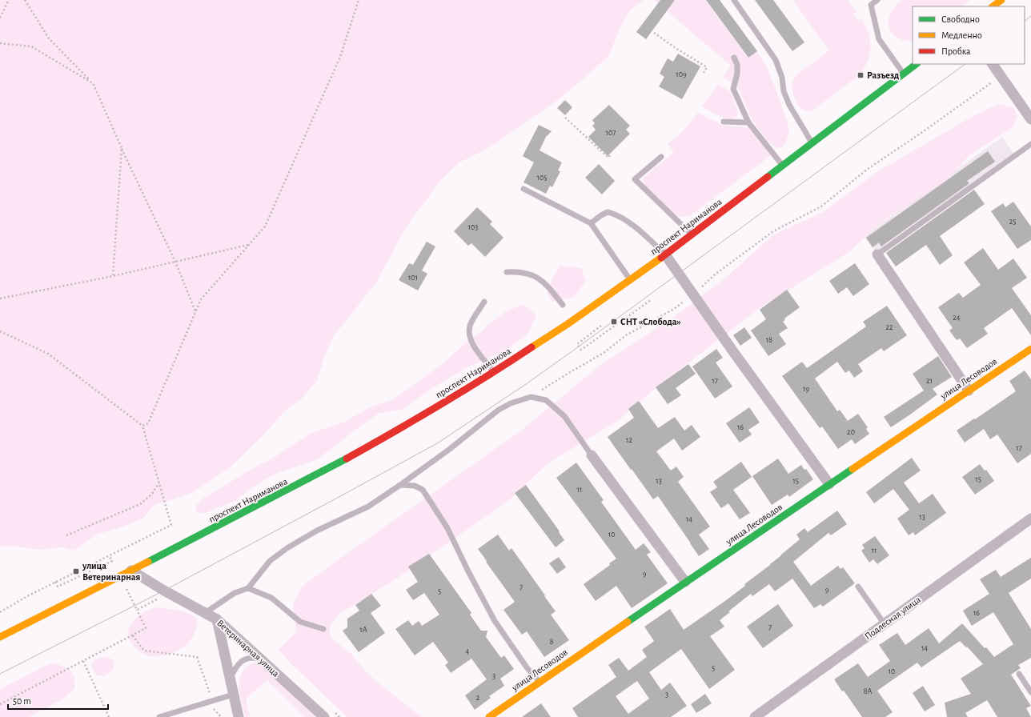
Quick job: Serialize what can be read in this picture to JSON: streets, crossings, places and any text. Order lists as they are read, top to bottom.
{
  "streets": {
    "main road": ["проспект Нариманова", "улица Лесоводов"],
    "street": ["Подлесная улица", "Ветеринарная улица"]
  },
  "crossings": [
    ["проспект Нариманова", "Ветеринарная улица"]
  ],
  "places": {
    "transit": ["Разъезд", "СНТ «Слобода»", "улица Ветеринарная"]
  },
  "house_numbers": [
    "109",
    "107",
    "105",
    "25",
    "103",
    "101",
    "24",
    "22",
    "18",
    "17",
    "21",
    "19",
    "16",
    "20",
    "12",
    "17",
    "15",
    "13",
    "15",
    "11",
    "13",
    "14",
    "10",
    "11",
    "9",
    "7",
    "9",
    "5",
    "16",
    "7",
    "1А",
    "8",
    "14",
    "4",
    "5",
    "10",
    "3",
    "8А",
    "3",
    "2"
  ],
  "legend": ["Свободно", "Медленно", "Пробка"],
  "scale_bar": "50 m"
}
